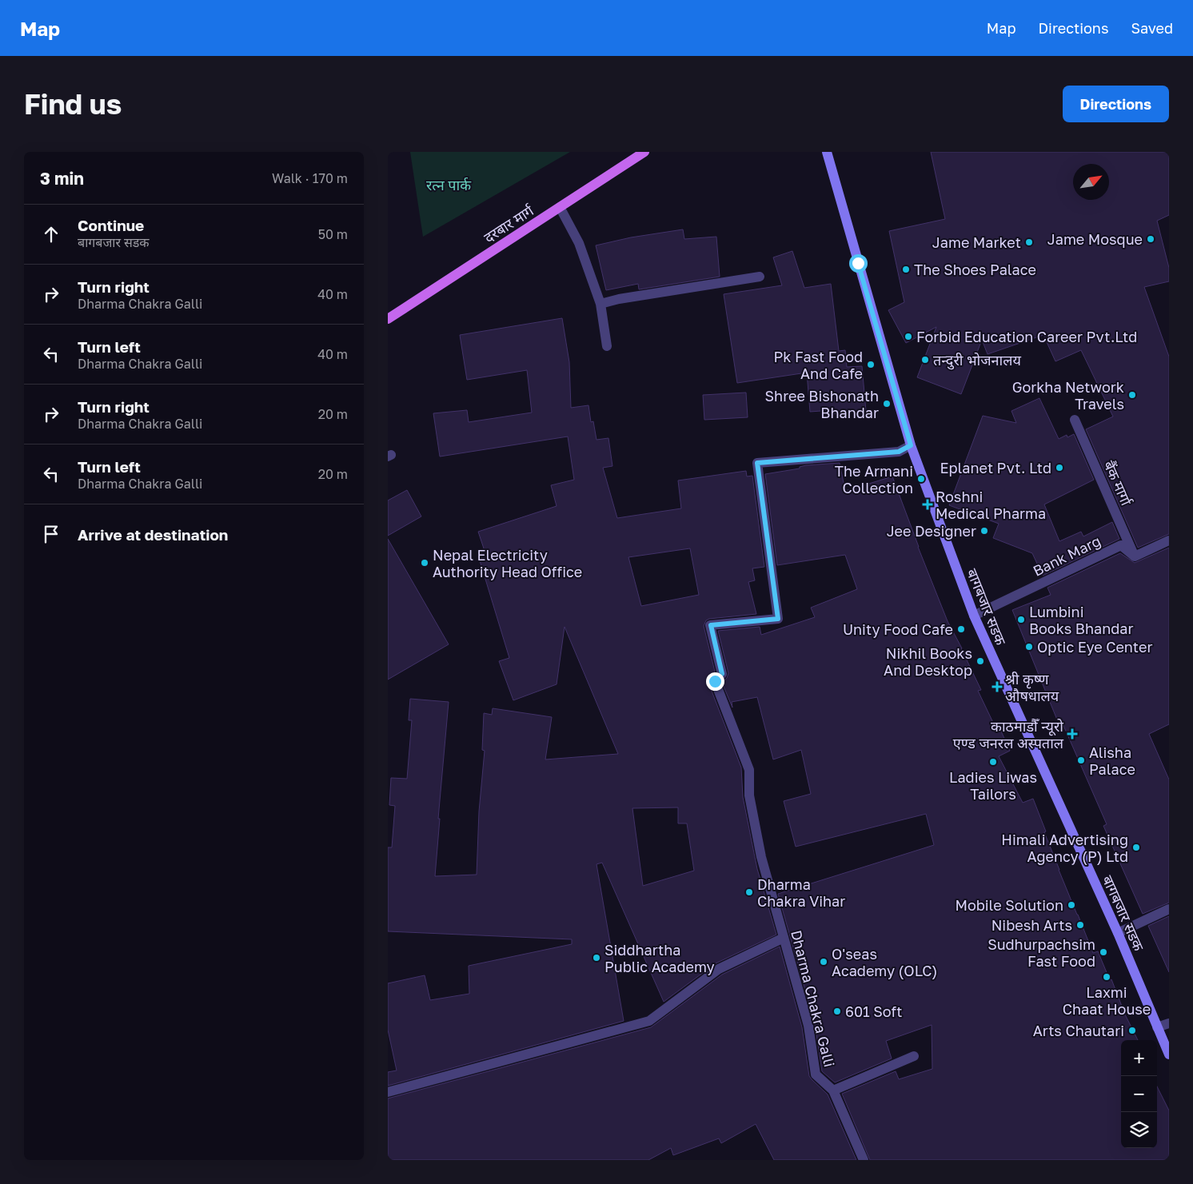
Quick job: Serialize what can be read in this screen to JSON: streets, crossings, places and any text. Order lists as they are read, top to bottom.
{
  "streets": {
    "main road": ["दरबार मार्ग", "बागबजार सडक"],
    "street": ["बैंक मार्गा", "Bank Marg", "Dharma Chakra Galli"]
  },
  "crossings": [
    ["बैंक मार्गा", "Bank Marg"],
    ["Bank Marg", "बागबजार सडक"],
    ["बागबजार सडक", "Dharma Chakra Galli"]
  ],
  "parks": ["रत्न पार्क"],
  "places": {
    "other": [
      "Jame Mosque",
      "Jame Market",
      "The Shoes Palace",
      "Forbid Education Career Pvt.Ltd",
      "तन्दुरी भोजनालय",
      "Pk Fast Food And Cafe",
      "Gorkha Network Travels",
      "Shree Bishonath Bhandar",
      "Eplanet Pvt. Ltd",
      "The Armani Collection",
      "Jee Designer",
      "Nepal Electricity Authority Head Office",
      "Lumbini Books Bhandar",
      "Unity Food Cafe",
      "Optic Eye Center",
      "Nikhil Books And Desktop",
      "Alisha Palace",
      "Ladies Liwas Tailors",
      "Himali Advertising Agency (P) Ltd",
      "Dharma Chakra Vihar",
      "Mobile Solution",
      "Nibesh Arts",
      "Sudhurpachsim Fast Food",
      "Siddhartha Public Academy",
      "O'seas Academy (OLC)",
      "Laxmi Chaat House",
      "601 Soft",
      "Arts Chautari"
    ],
    "health": ["Roshni Medical Pharma", "श्री कृष्ण औषधालय", "काठमाडौँ न्यूरो एण्ड जनरल अस्पताल"]
  },
  "north": "top right",
  "page": {
    "header": "Map",
    "nav": ["Map", "Directions", "Saved"],
    "buttons": "Directions",
    "title": "Find us",
    "heading": ["3 min", "Walk · 170 m"],
    "list": [
      ["Continue", "बागबजार सडक", "50 m"],
      ["Turn right", "Dharma Chakra Galli", "40 m"],
      ["Turn left", "Dharma Chakra Galli", "40 m"],
      ["Turn right", "Dharma Chakra Galli", "20 m"],
      ["Turn left", "Dharma Chakra Galli", "20 m"],
      "Arrive at destination"
    ],
    "map_buttons": ["+", "−"]
  }
}
